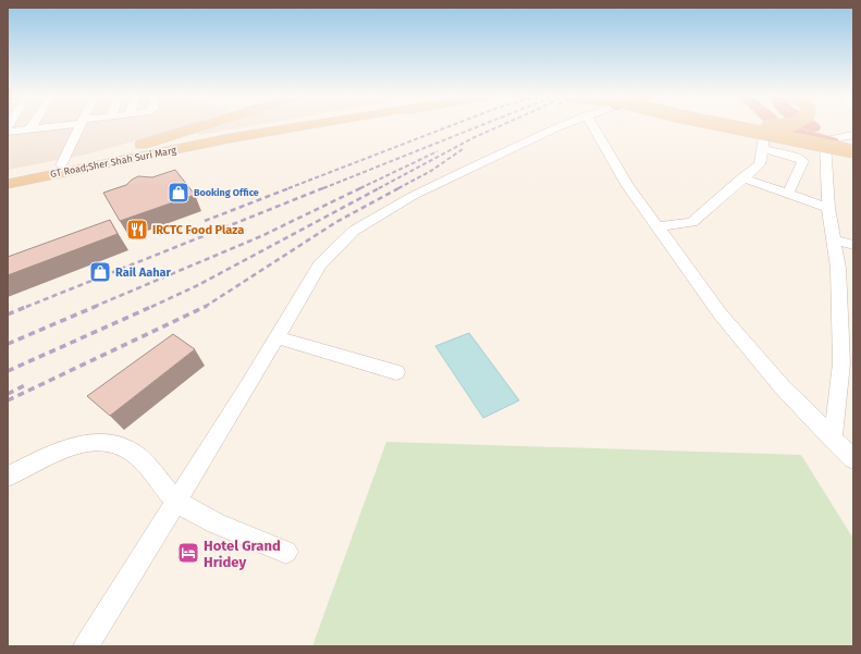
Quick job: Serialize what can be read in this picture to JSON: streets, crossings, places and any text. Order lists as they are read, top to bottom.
{
  "streets": {
    "main road": ["GT Road;Sher Shah Suri Marg"]
  },
  "places": {
    "shop": ["Booking Office", "Rail Aahar"],
    "restaurant": ["IRCTC Food Plaza"],
    "hotel": ["Hotel Grand Hridey"]
  }
}
